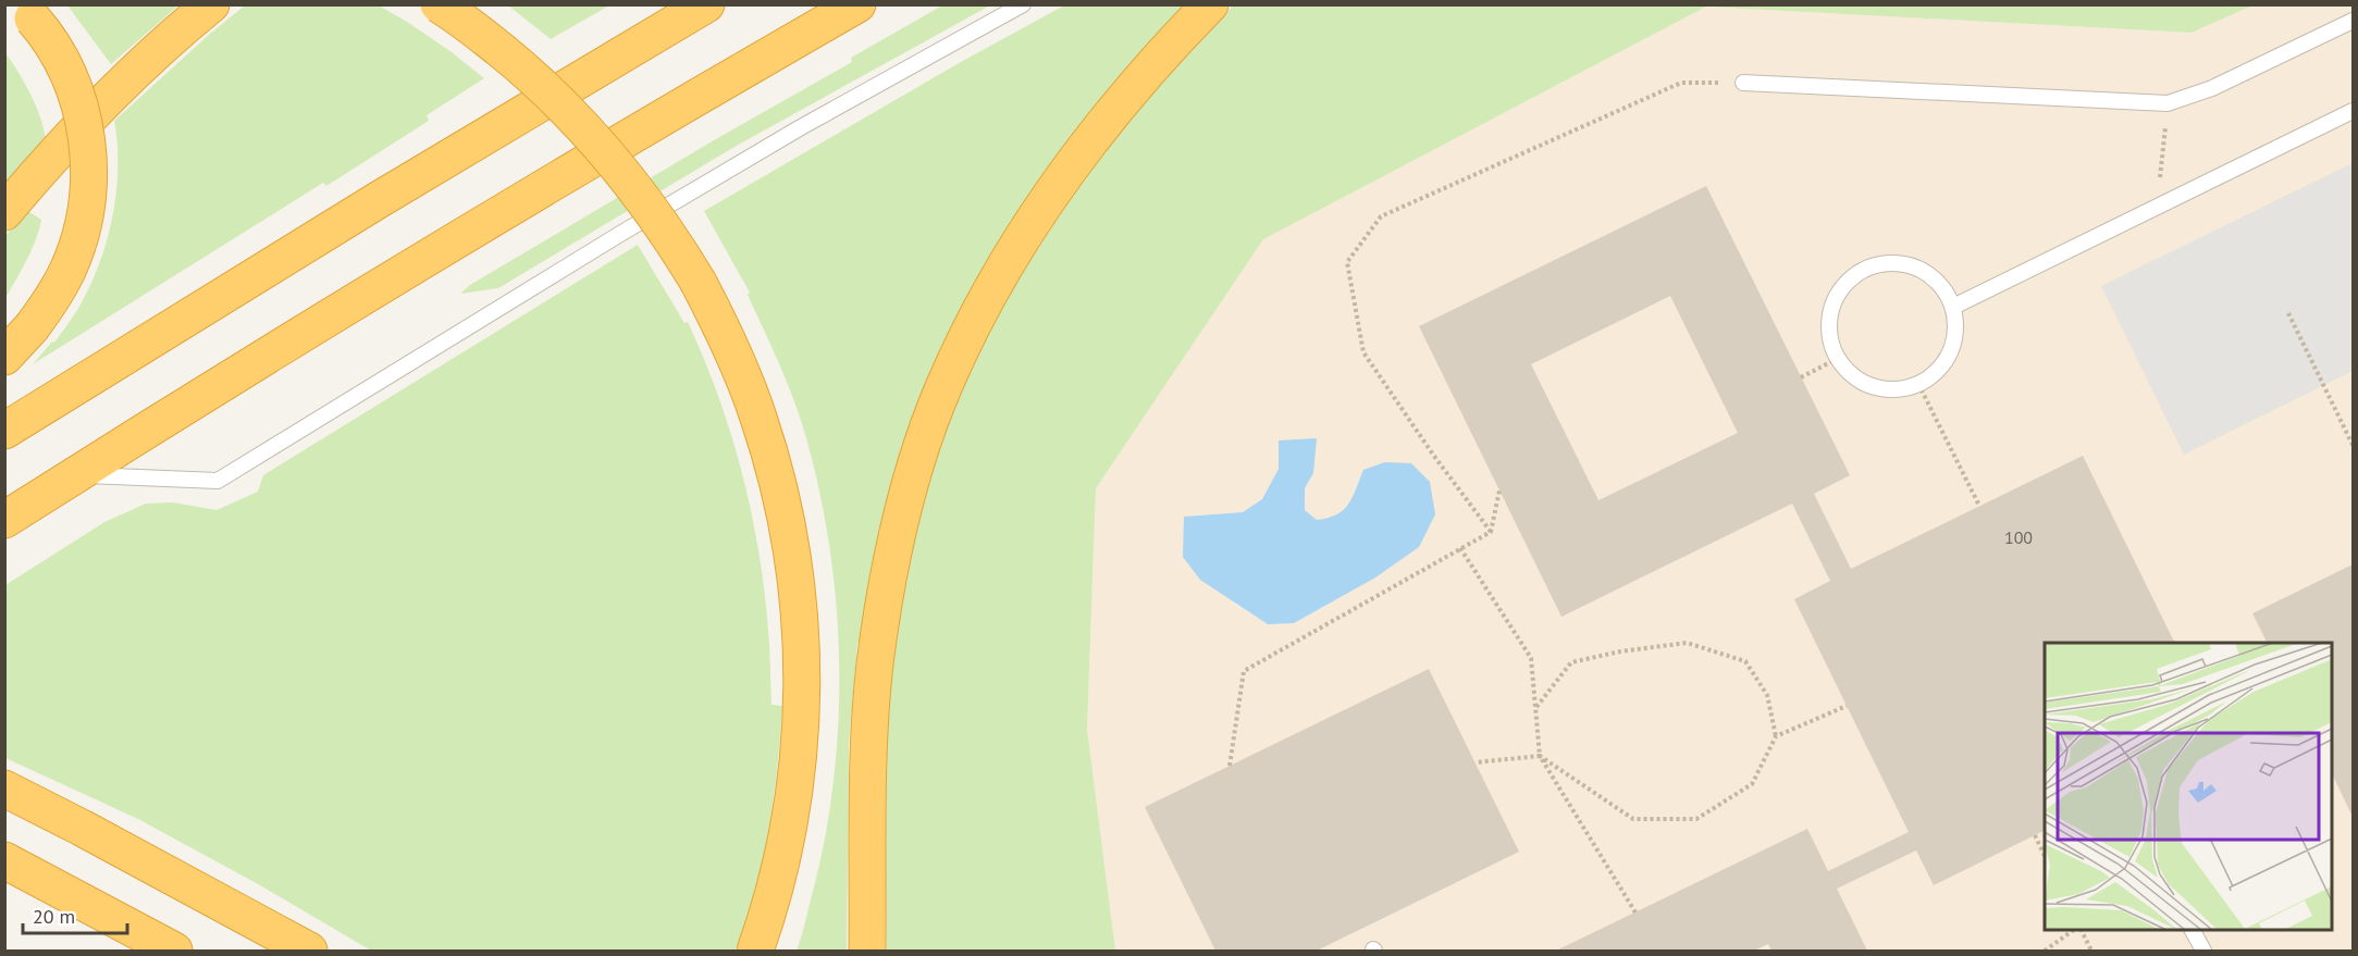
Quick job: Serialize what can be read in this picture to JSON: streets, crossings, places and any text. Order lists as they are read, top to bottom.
{
  "house_numbers": ["100"],
  "scale_bar": "20 m"
}
